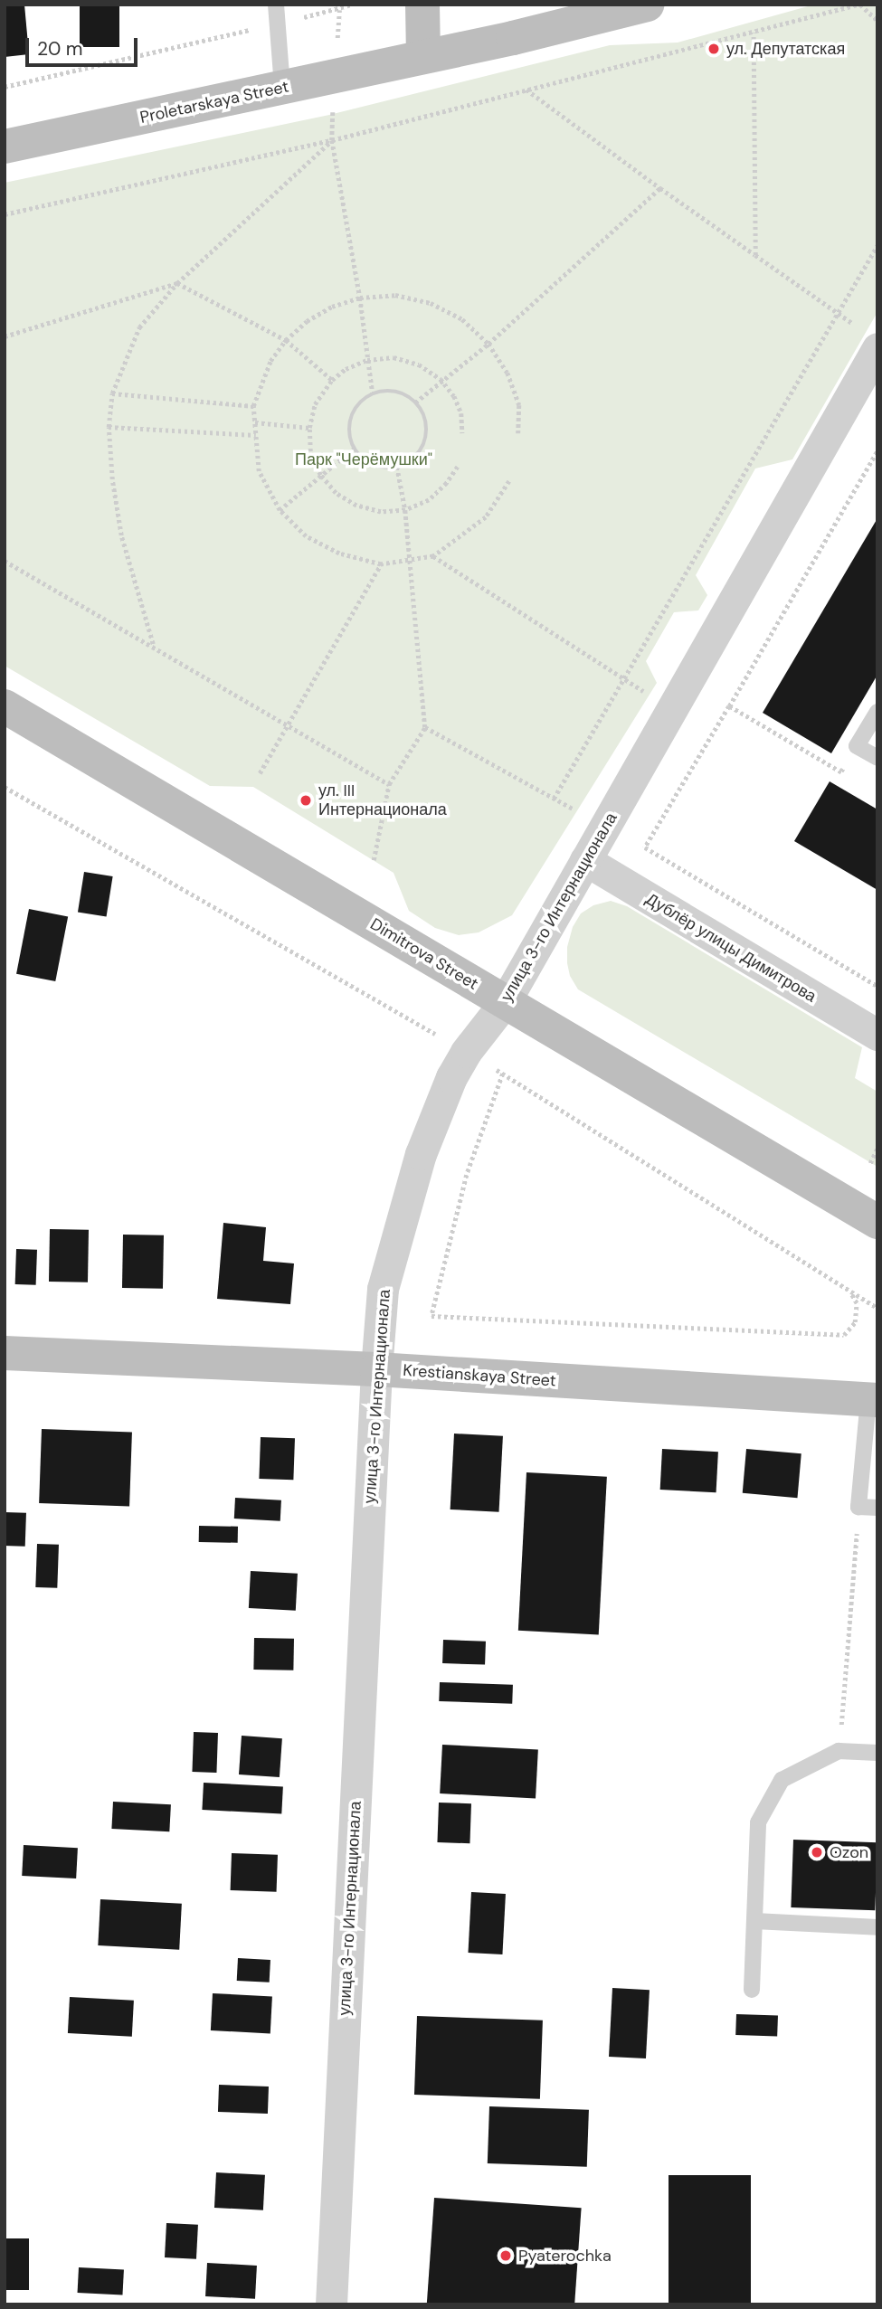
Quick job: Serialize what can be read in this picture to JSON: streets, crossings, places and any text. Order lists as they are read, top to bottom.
{
  "streets": {
    "main road": ["Proletarskaya Street", "Dimitrova Street", "Krestianskaya Street"],
    "street": ["улица 3-го Интернационала", "Дублёр улицы Димитрова"]
  },
  "crossings": [
    ["улица 3-го Интернационала", "Дублёр улицы Димитрова"],
    ["улица 3-го Интернационала", "Dimitrova Street"],
    ["улица 3-го Интернационала", "Krestianskaya Street"]
  ],
  "parks": ["Парк \"Черёмушки\""],
  "places": [
    "ул. Депутатская",
    "ул. III Интернационала",
    "Ozon",
    "Pyaterochka"
  ],
  "scale_bar": "20 m"
}
